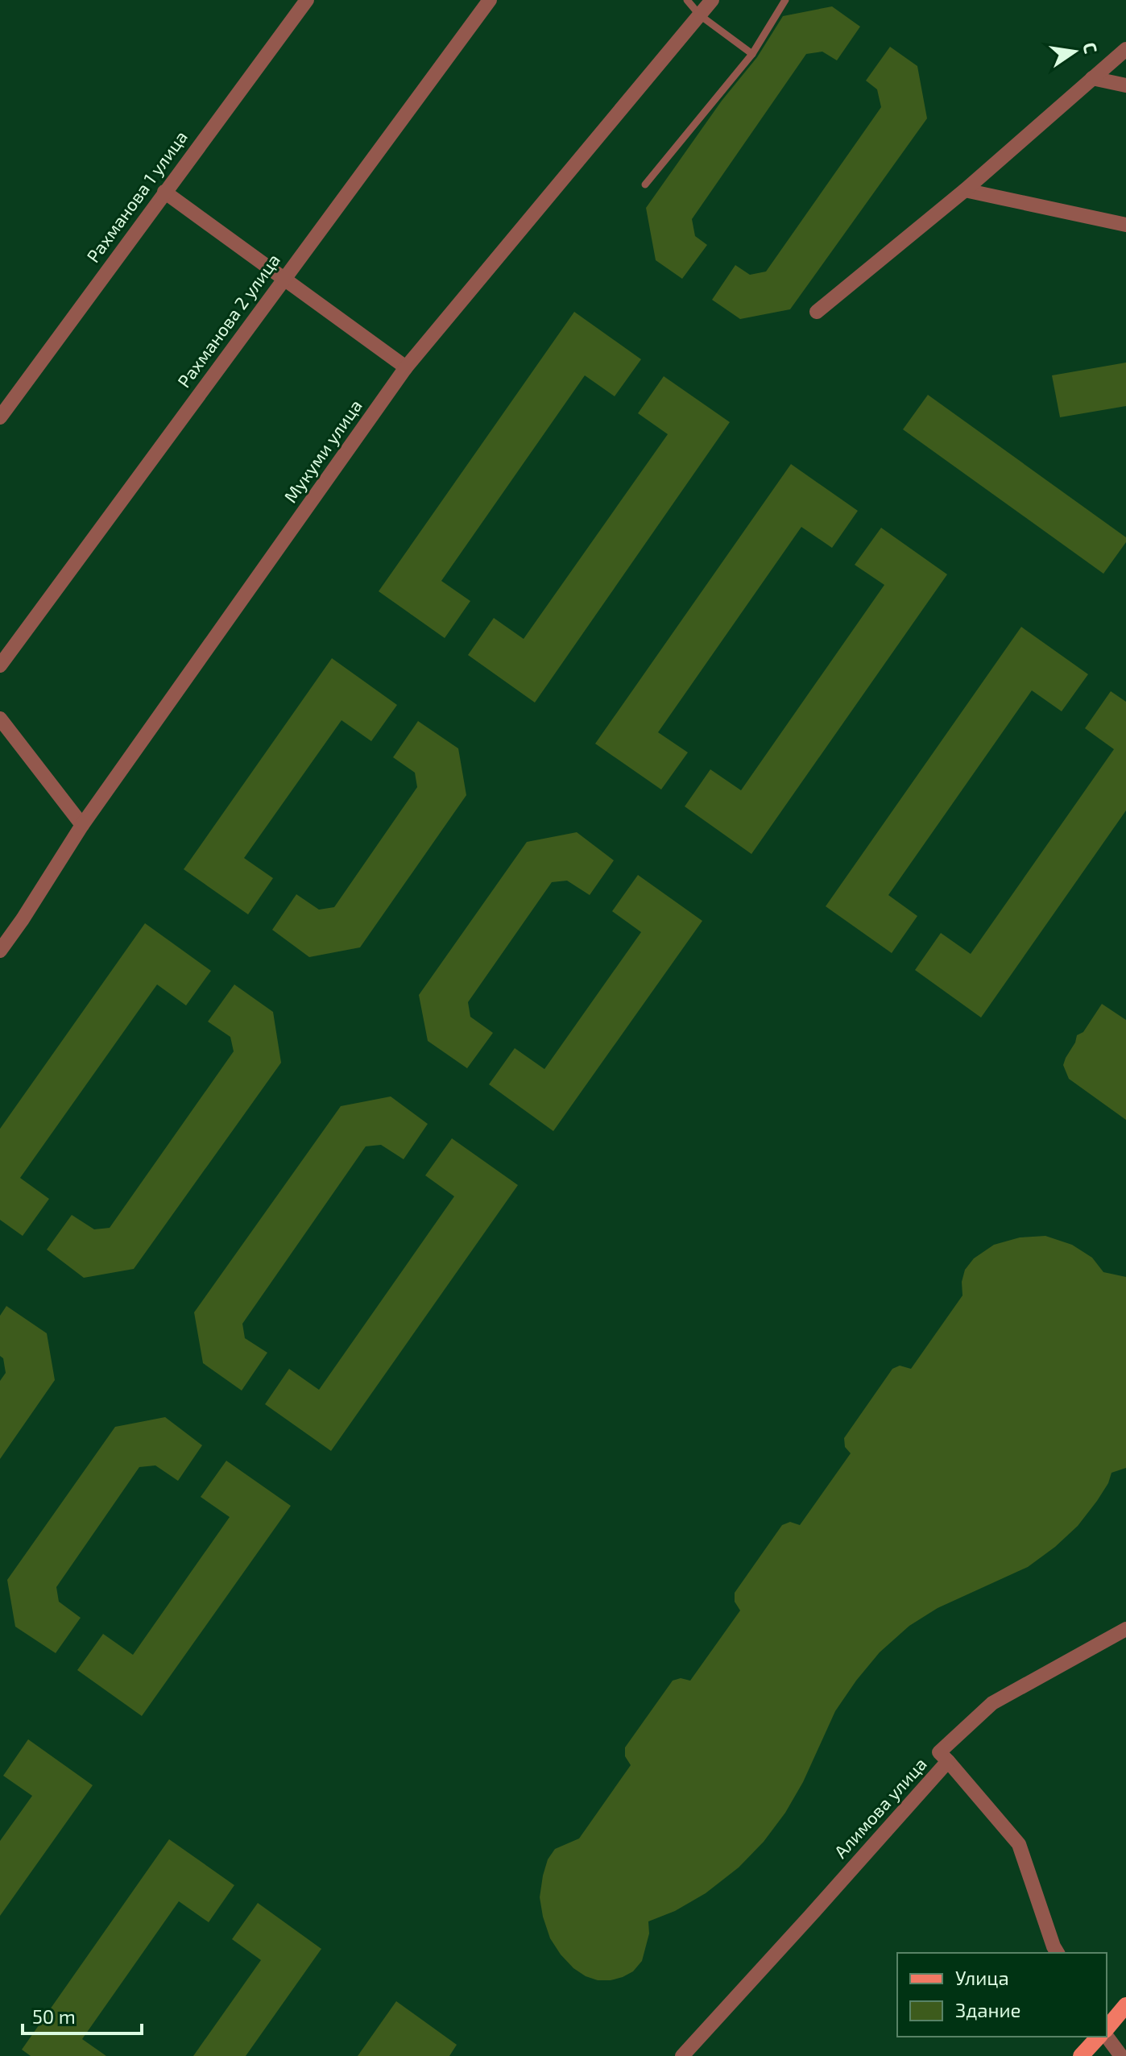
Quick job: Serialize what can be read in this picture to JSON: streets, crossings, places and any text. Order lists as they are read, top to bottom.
{
  "streets": {
    "street": [
      "Рахманова 1 улица",
      "Рахманова 2 улица",
      "Мукуми улица",
      "Алимова улица"
    ]
  },
  "legend": ["Улица", "Здание"],
  "scale_bar": "50 m",
  "north": "right"
}
